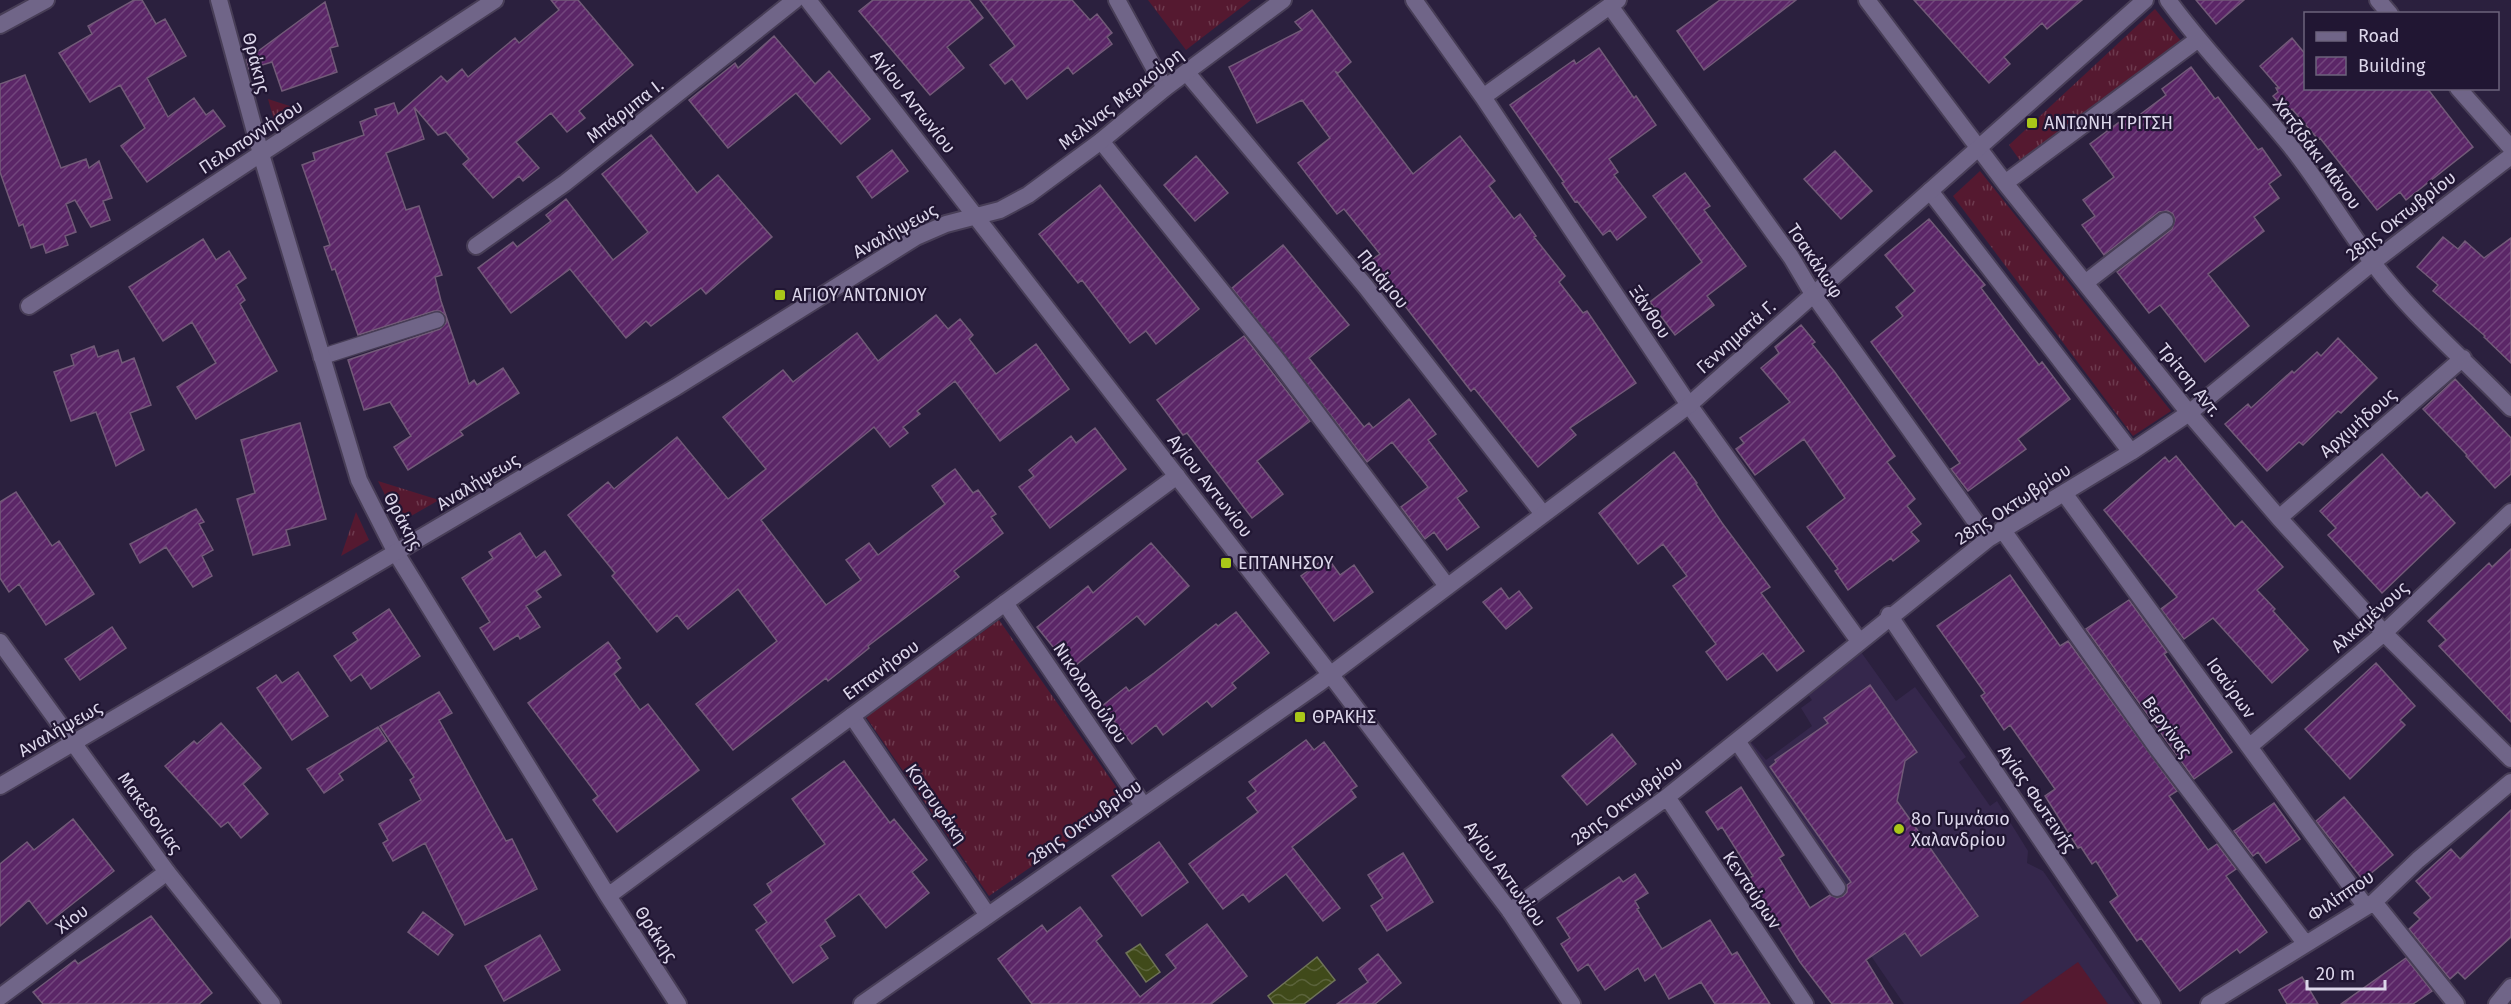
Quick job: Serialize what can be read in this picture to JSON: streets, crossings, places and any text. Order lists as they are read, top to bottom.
{
  "streets": {
    "street": [
      "Θράκης",
      "Μελίνας Μερκούρη",
      "Αγίου Αντωνίου",
      "Μπάρμπα Ι.",
      "Πελοποννήσου",
      "Χατζιδάκι Μάνου",
      "28ης Οκτωβρίου",
      "Αναλήψεως",
      "Τσακάλωφ",
      "Πριάμου",
      "Ξάνθου",
      "Γεννηματά Γ.",
      "Τρίτση Αντ.",
      "Αρχιμήδους",
      "Αλκαμένους",
      "Επτανήσου",
      "Ισαύρων",
      "Νικολοπούλου",
      "Βεργίνας",
      "Αγίας Φωτεινής",
      "Κοτσυφάκη",
      "Μακεδονίας",
      "Κενταύρων",
      "Φιλίππου",
      "Χίου"
    ]
  },
  "crossings": [
    ["Θράκης", "Πελοποννήσου"],
    ["Θράκης", "Αναλήψεως"],
    ["Θράκης", "Επτανήσου"],
    ["Μελίνας Μερκούρη", "Αγίου Αντωνίου"],
    ["Μελίνας Μερκούρη", "Αναλήψεως"],
    ["Μελίνας Μερκούρη", "Πριάμου"],
    ["Αγίου Αντωνίου", "28ης Οκτωβρίου"],
    ["Αγίου Αντωνίου", "Αναλήψεως"],
    ["Αγίου Αντωνίου", "Γεννηματά Γ."],
    ["Αγίου Αντωνίου", "Επτανήσου"],
    ["Χατζιδάκι Μάνου", "28ης Οκτωβρίου"],
    ["Χατζιδάκι Μάνου", "Αρχιμήδους"],
    ["28ης Οκτωβρίου", "Τσακάλωφ"],
    ["28ης Οκτωβρίου", "Ξάνθου"],
    ["28ης Οκτωβρίου", "Γεννηματά Γ."],
    ["28ης Οκτωβρίου", "Τρίτση Αντ."],
    ["28ης Οκτωβρίου", "Ισαύρων"],
    ["28ης Οκτωβρίου", "Νικολοπούλου"],
    ["28ης Οκτωβρίου", "Βεργίνας"],
    ["28ης Οκτωβρίου", "Αγίας Φωτεινής"],
    ["28ης Οκτωβρίου", "Κοτσυφάκη"],
    ["28ης Οκτωβρίου", "Κενταύρων"],
    ["Αναλήψεως", "Μακεδονίας"],
    ["Τσακάλωφ", "Γεννηματά Γ."],
    ["Πριάμου", "Γεννηματά Γ."],
    ["Ξάνθου", "Γεννηματά Γ."],
    ["Γεννηματά Γ.", "Τρίτση Αντ."],
    ["Τρίτση Αντ.", "Αρχιμήδους"],
    ["Τρίτση Αντ.", "Αλκαμένους"],
    ["Αλκαμένους", "Ισαύρων"],
    ["Επτανήσου", "Νικολοπούλου"],
    ["Επτανήσου", "Κοτσυφάκη"],
    ["Ισαύρων", "Φιλίππου"],
    ["Βεργίνας", "Φιλίππου"],
    ["Μακεδονίας", "Χίου"]
  ],
  "places": {
    "transit": [
      "ΑΝΤΩΝΗ ΤΡΙΤΣΗ",
      "ΑΓΙΟΥ ΑΝΤΩΝΙΟΥ",
      "ΕΠΤΑΝΗΣΟΥ",
      "ΘΡΑΚΗΣ"
    ],
    "other": ["8ο Γυμνάσιο Χαλανδρίου"]
  },
  "legend": ["Road", "Building"],
  "scale_bar": "20 m"
}
